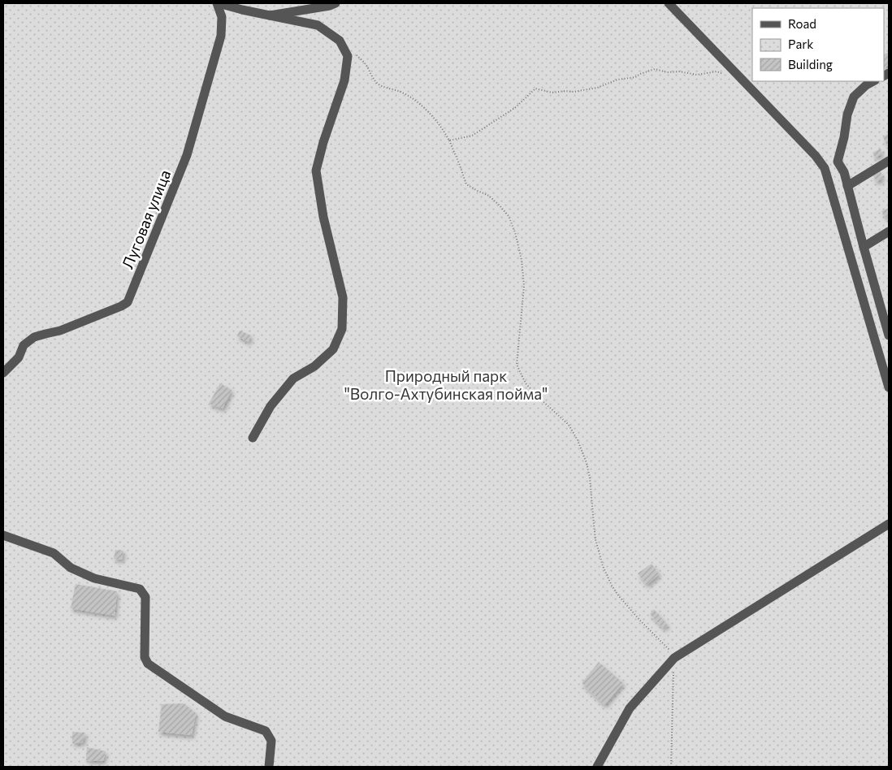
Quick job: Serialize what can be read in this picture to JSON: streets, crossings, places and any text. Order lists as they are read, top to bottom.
{
  "streets": {
    "street": ["Луговая улица"]
  },
  "parks": ["Природный парк \"Волго-Ахтубинская пойма\""],
  "legend": ["Road", "Park", "Building"]
}
